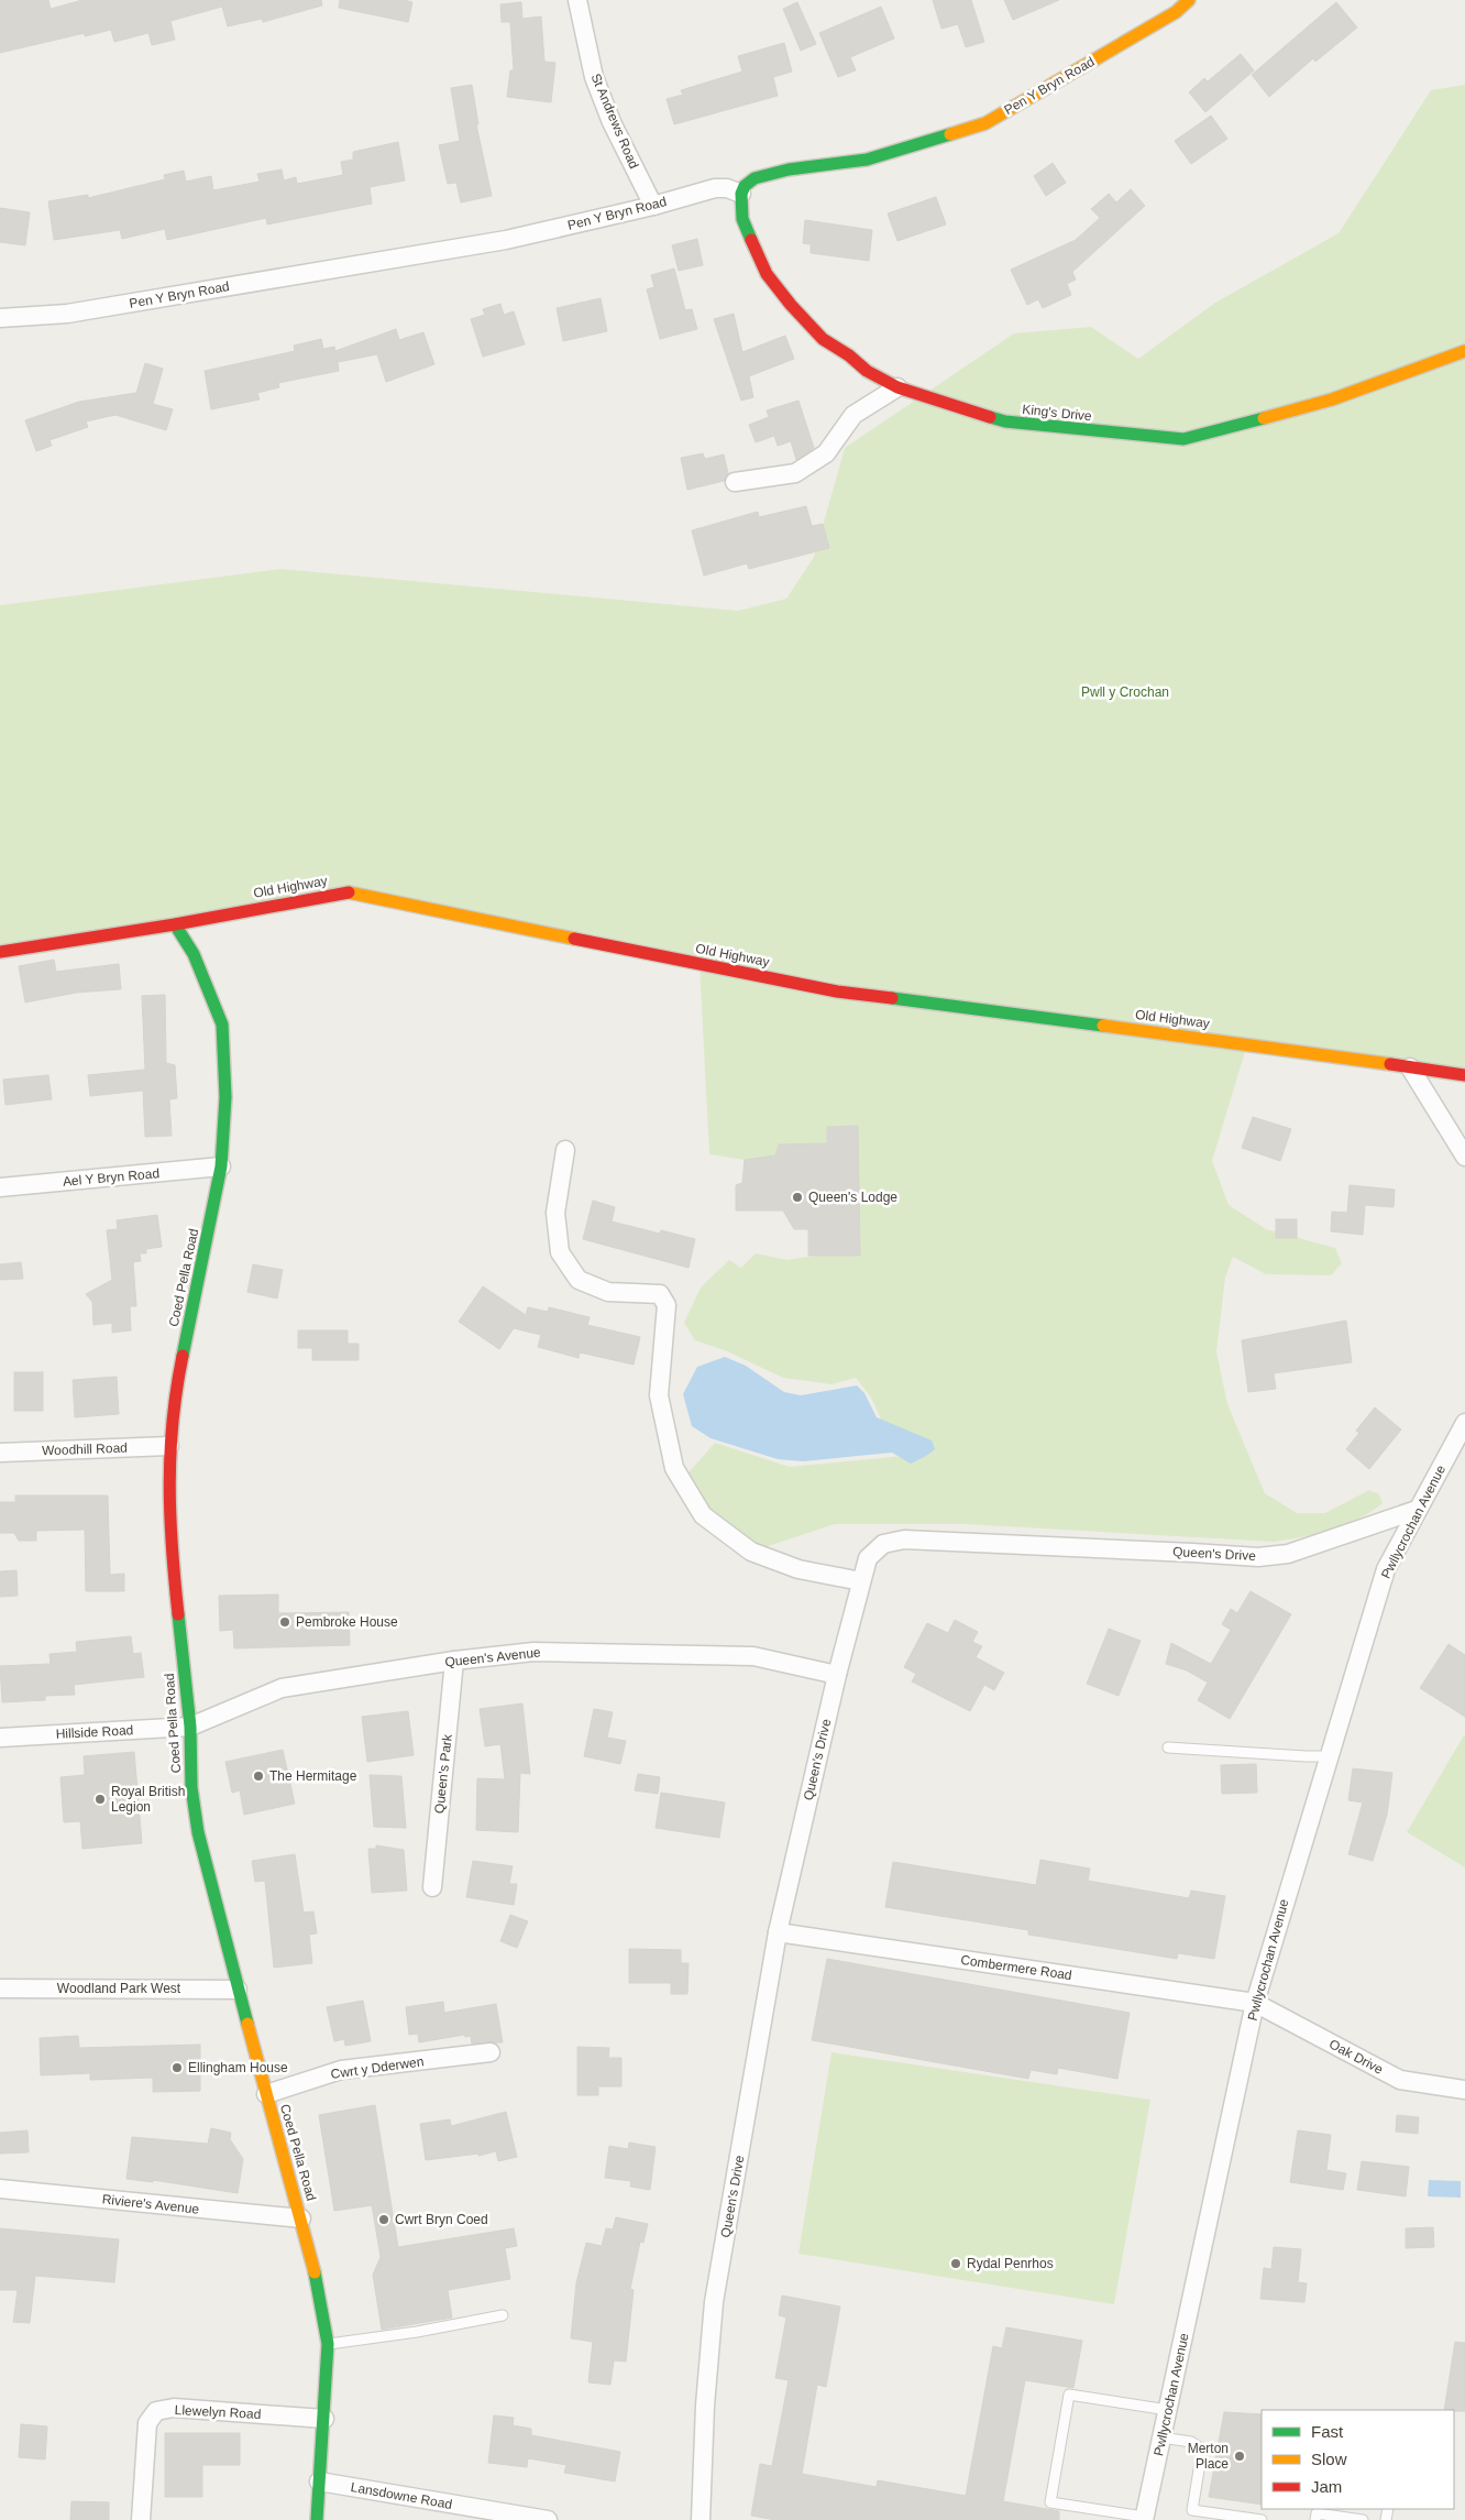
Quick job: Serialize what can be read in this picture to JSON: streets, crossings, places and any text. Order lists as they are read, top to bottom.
{
  "streets": {
    "street": [
      "Pen Y Bryn Road",
      "St Andrews Road",
      "King's Drive",
      "Old Highway",
      "Ael Y Bryn Road",
      "Coed Pella Road",
      "Woodhill Road",
      "Pwllycrochan Avenue",
      "Queen's Drive",
      "Queen's Avenue",
      "Hillside Road",
      "Queen's Park",
      "Combermere Road",
      "Woodland Park West",
      "Oak Drive",
      "Cwrt y Dderwen",
      "Riviere's Avenue",
      "Llewelyn Road",
      "Lansdowne Road"
    ]
  },
  "crossings": [
    ["Pen Y Bryn Road", "St Andrews Road"],
    ["Pen Y Bryn Road", "King's Drive"],
    ["Old Highway", "Coed Pella Road"],
    ["Ael Y Bryn Road", "Coed Pella Road"],
    ["Coed Pella Road", "Woodhill Road"],
    ["Coed Pella Road", "Queen's Avenue"],
    ["Coed Pella Road", "Hillside Road"],
    ["Coed Pella Road", "Woodland Park West"],
    ["Coed Pella Road", "Cwrt y Dderwen"],
    ["Coed Pella Road", "Riviere's Avenue"],
    ["Coed Pella Road", "Llewelyn Road"],
    ["Coed Pella Road", "Lansdowne Road"],
    ["Pwllycrochan Avenue", "Queen's Drive"],
    ["Pwllycrochan Avenue", "Combermere Road"],
    ["Pwllycrochan Avenue", "Oak Drive"],
    ["Queen's Drive", "Queen's Avenue"],
    ["Queen's Drive", "Combermere Road"],
    ["Queen's Avenue", "Hillside Road"],
    ["Queen's Avenue", "Queen's Park"],
    ["Combermere Road", "Oak Drive"]
  ],
  "parks": ["Pwll y Crochan"],
  "places": [
    "Queen's Lodge",
    "Pembroke House",
    "The Hermitage",
    "Royal British Legion",
    "Ellingham House",
    "Cwrt Bryn Coed",
    "Rydal Penrhos",
    "Merton Place"
  ],
  "legend": ["Fast", "Slow", "Jam"]
}
